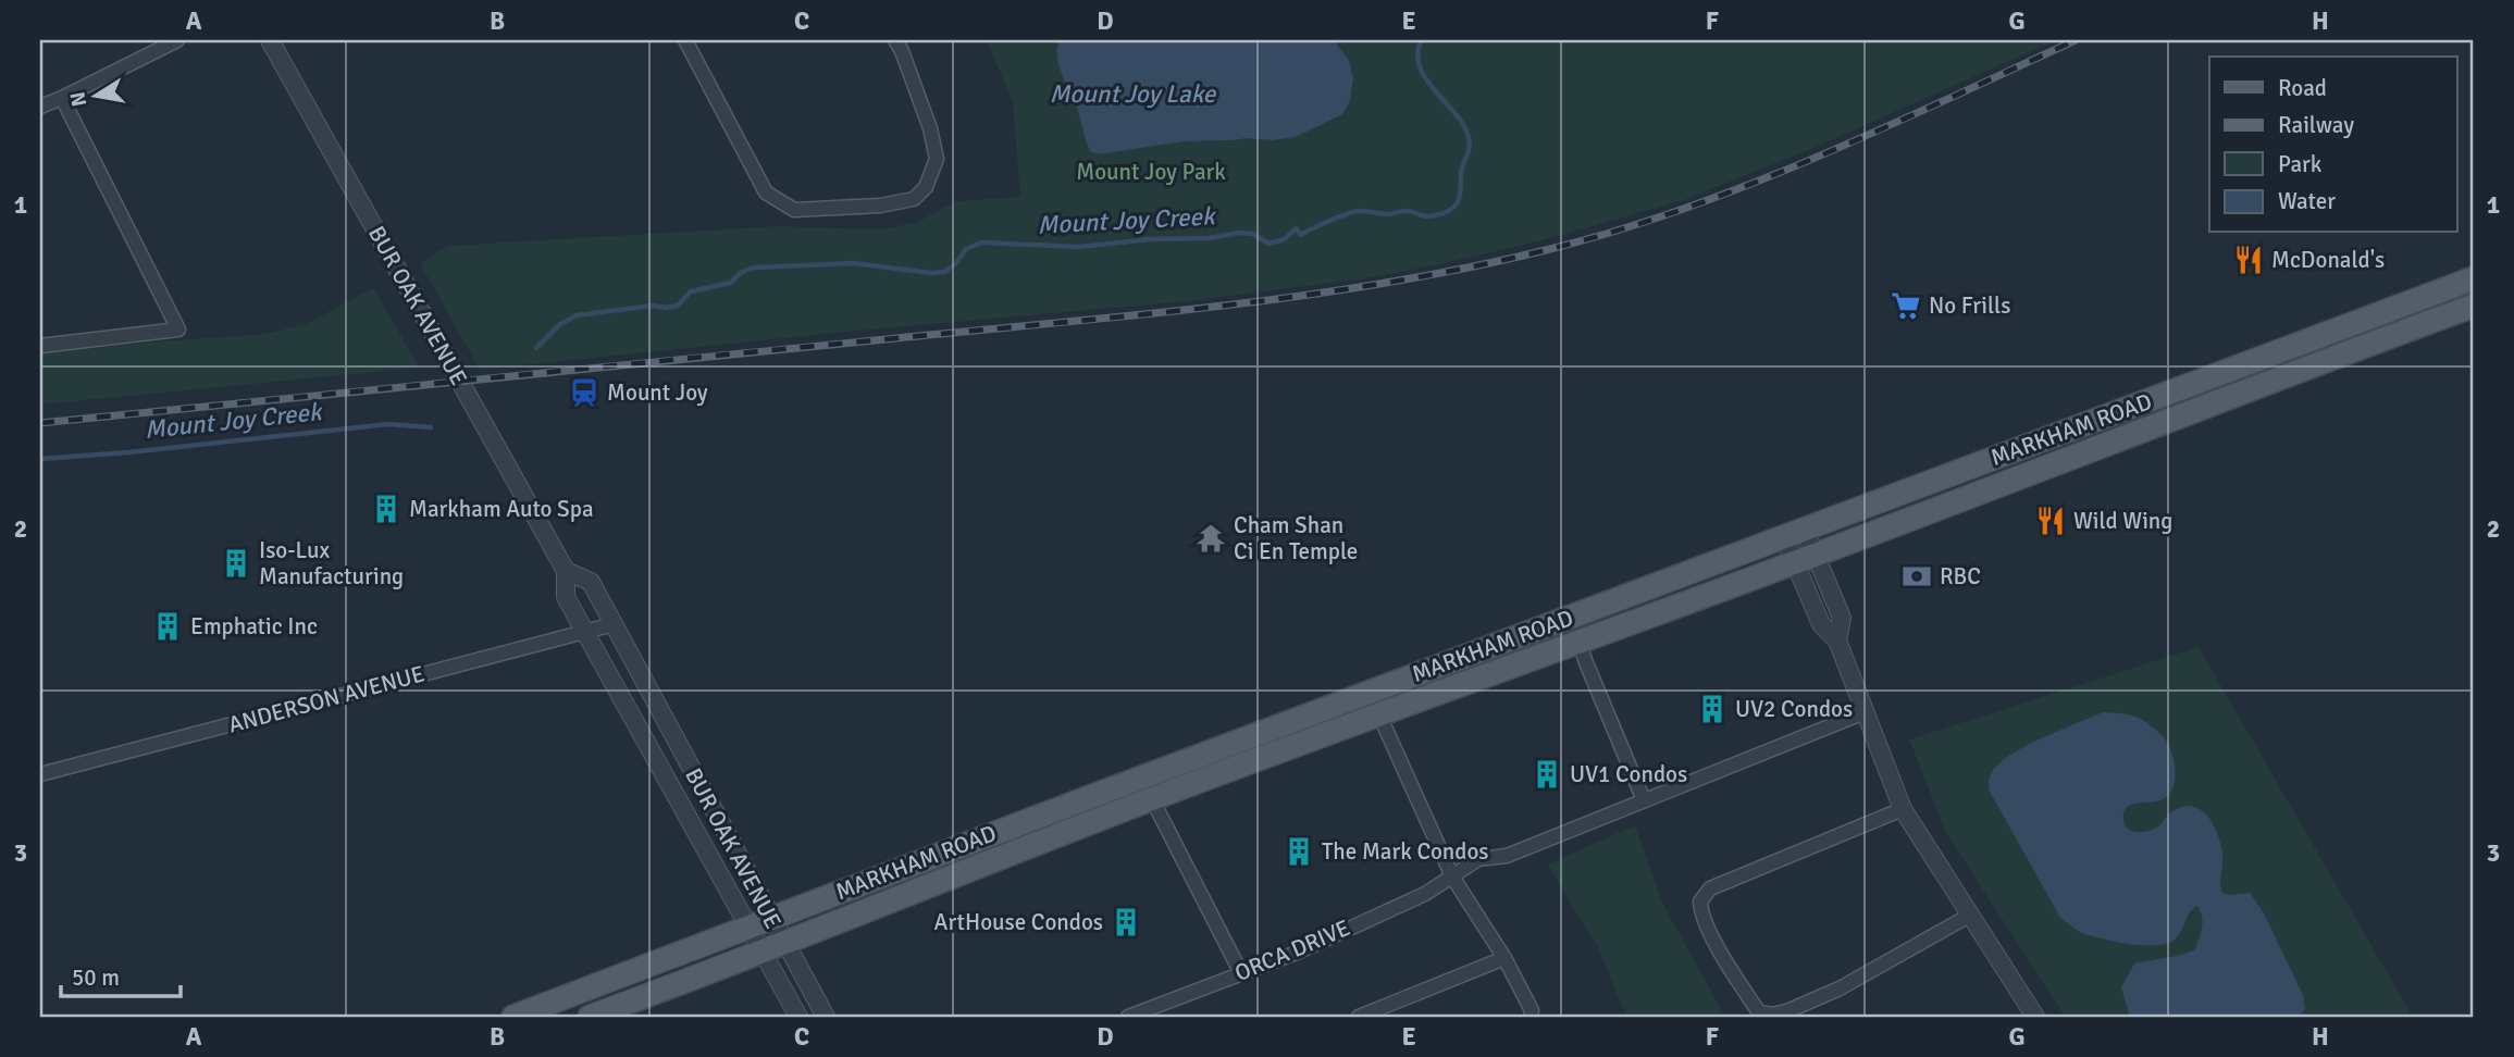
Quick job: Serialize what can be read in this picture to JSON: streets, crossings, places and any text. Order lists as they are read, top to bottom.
{
  "streets": {
    "main road": ["MARKHAM ROAD"],
    "street": ["BUR OAK AVENUE", "ANDERSON AVENUE", "ORCA DRIVE"]
  },
  "crossings": [
    ["BUR OAK AVENUE", "MARKHAM ROAD"],
    ["BUR OAK AVENUE", "ANDERSON AVENUE"]
  ],
  "water": ["Mount Joy Lake", "Mount Joy Creek"],
  "parks": ["Mount Joy Park"],
  "places": {
    "restaurant": ["McDonald's", "Wild Wing"],
    "supermarket": ["No Frills"],
    "station": ["Mount Joy"],
    "building": [
      "Markham Auto Spa",
      "Iso-Lux Manufacturing",
      "Emphatic Inc",
      "UV2 Condos",
      "UV1 Condos",
      "The Mark Condos",
      "ArtHouse Condos"
    ],
    "temple": ["Cham Shan Ci En Temple"],
    "bank": ["RBC"]
  },
  "legend": [
    "Road",
    "Railway",
    "Park",
    "Water"
  ],
  "scale_bar": "50 m",
  "north": "left",
  "grid": {
    "columns": [
      "A",
      "B",
      "C",
      "D",
      "E",
      "F",
      "G",
      "H"
    ],
    "rows": ["1", "2", "3"]
  }
}
